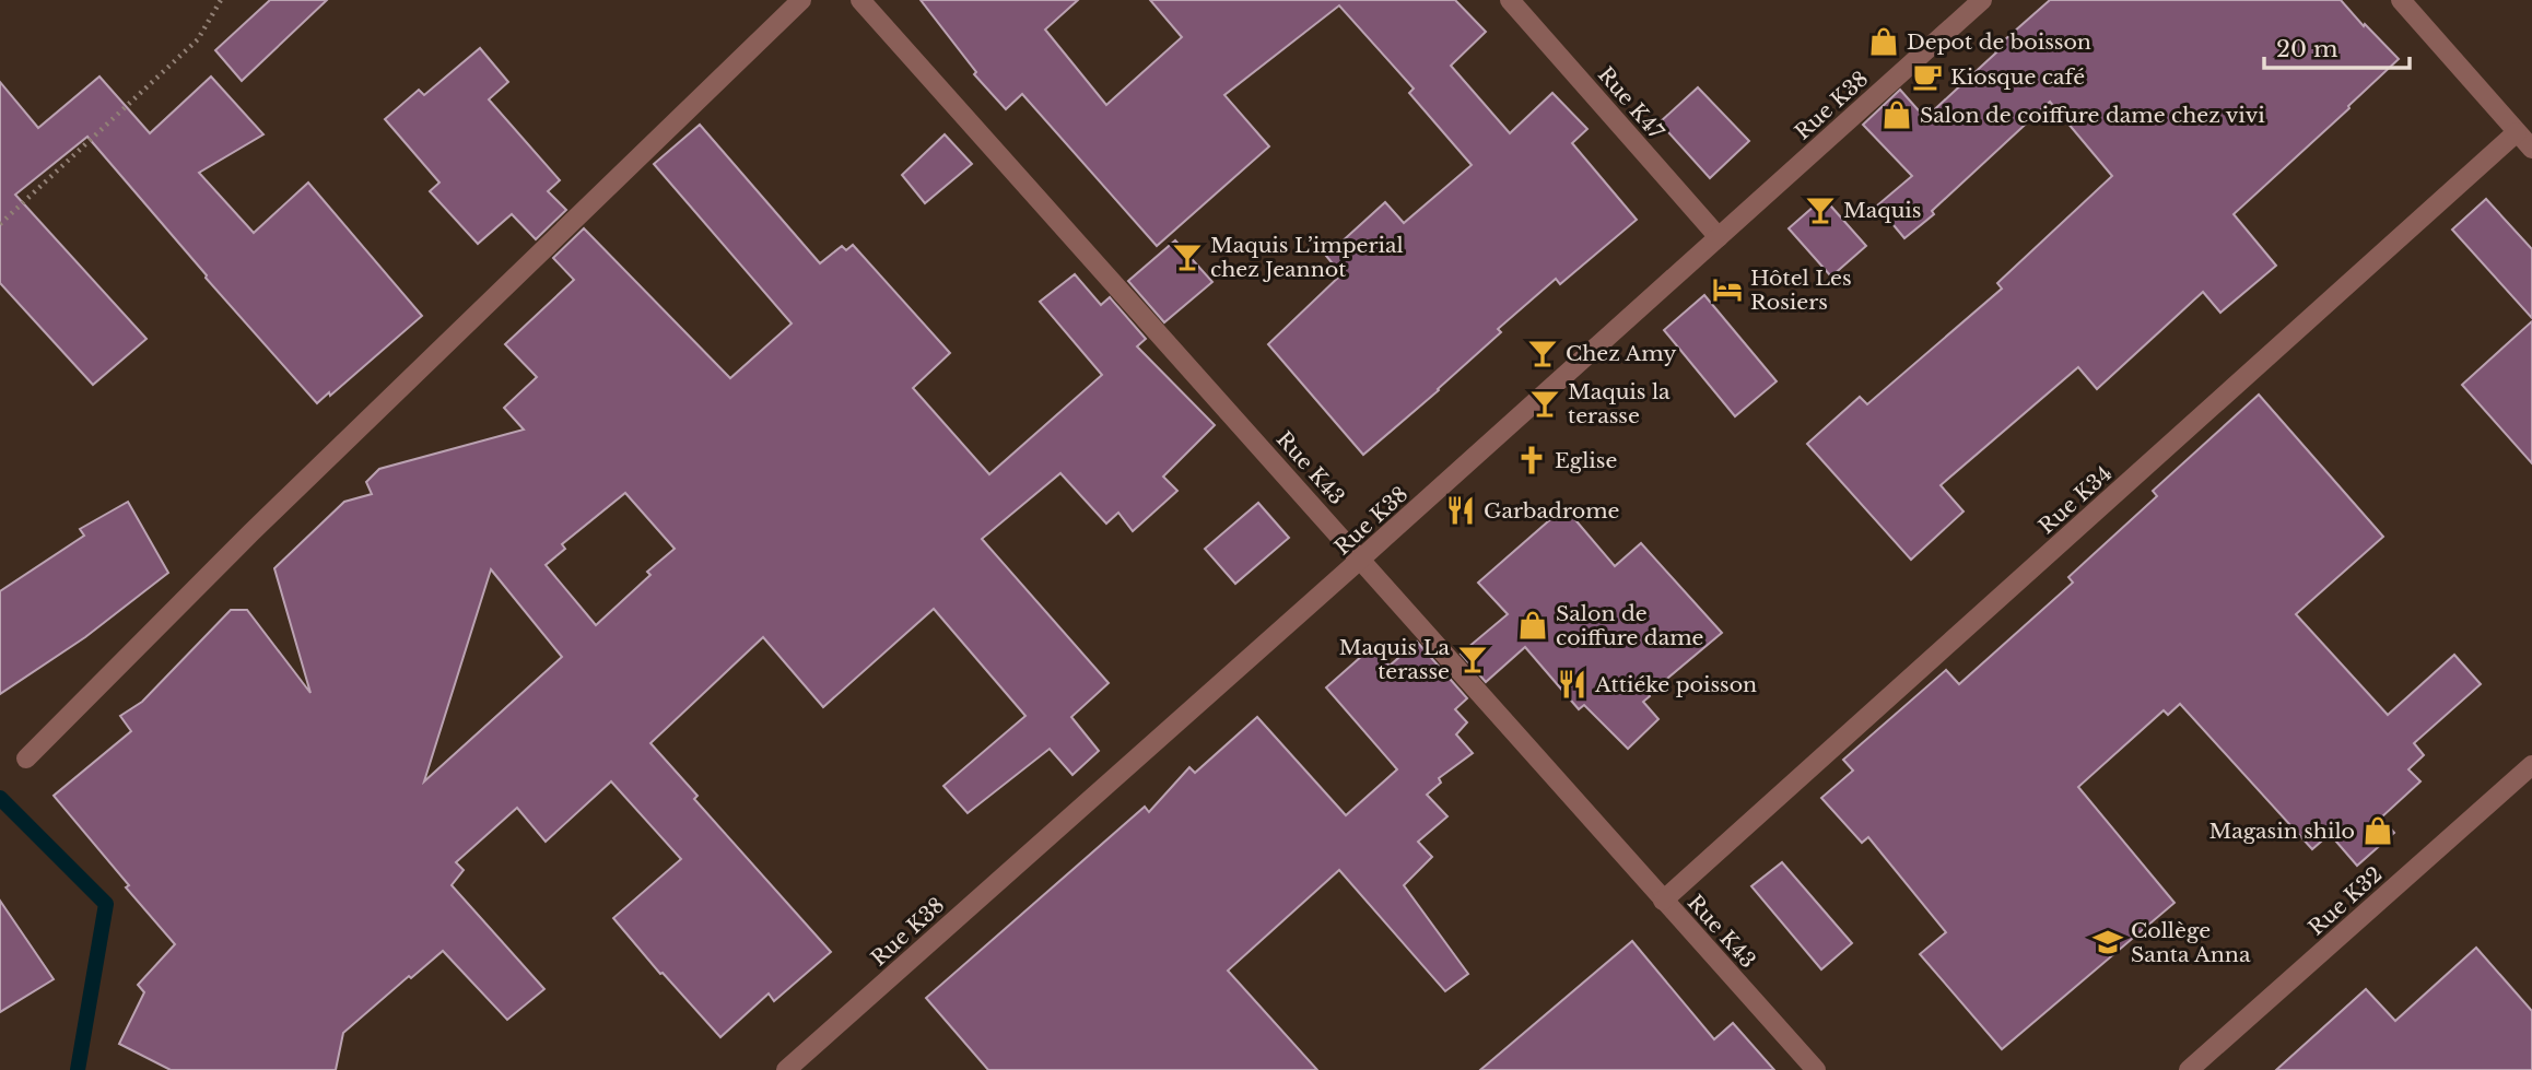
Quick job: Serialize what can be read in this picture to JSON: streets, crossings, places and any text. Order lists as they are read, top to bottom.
{
  "streets": {
    "street": [
      "Rue K47",
      "Rue K38",
      "Rue K43",
      "Rue K34",
      "Rue K32"
    ]
  },
  "crossings": [
    ["Rue K47", "Rue K38"],
    ["Rue K38", "Rue K43"],
    ["Rue K43", "Rue K34"]
  ],
  "places": {
    "shop": [
      "Depot de boisson",
      "Salon de coiffure dame chez vivi",
      "Salon de coiffure dame",
      "Magasin shilo"
    ],
    "cafe": ["Kiosque café"],
    "bar": [
      "Maquis",
      "Maquis L’imperial chez Jeannot",
      "Chez Amy",
      "Maquis la terasse",
      "Maquis La terasse"
    ],
    "hotel": ["Hôtel Les Rosiers"],
    "church": ["Eglise"],
    "restaurant": ["Garbadrome", "Attiéke poisson"],
    "school or university": ["Collège Santa Anna"]
  },
  "scale_bar": "20 m"
}
